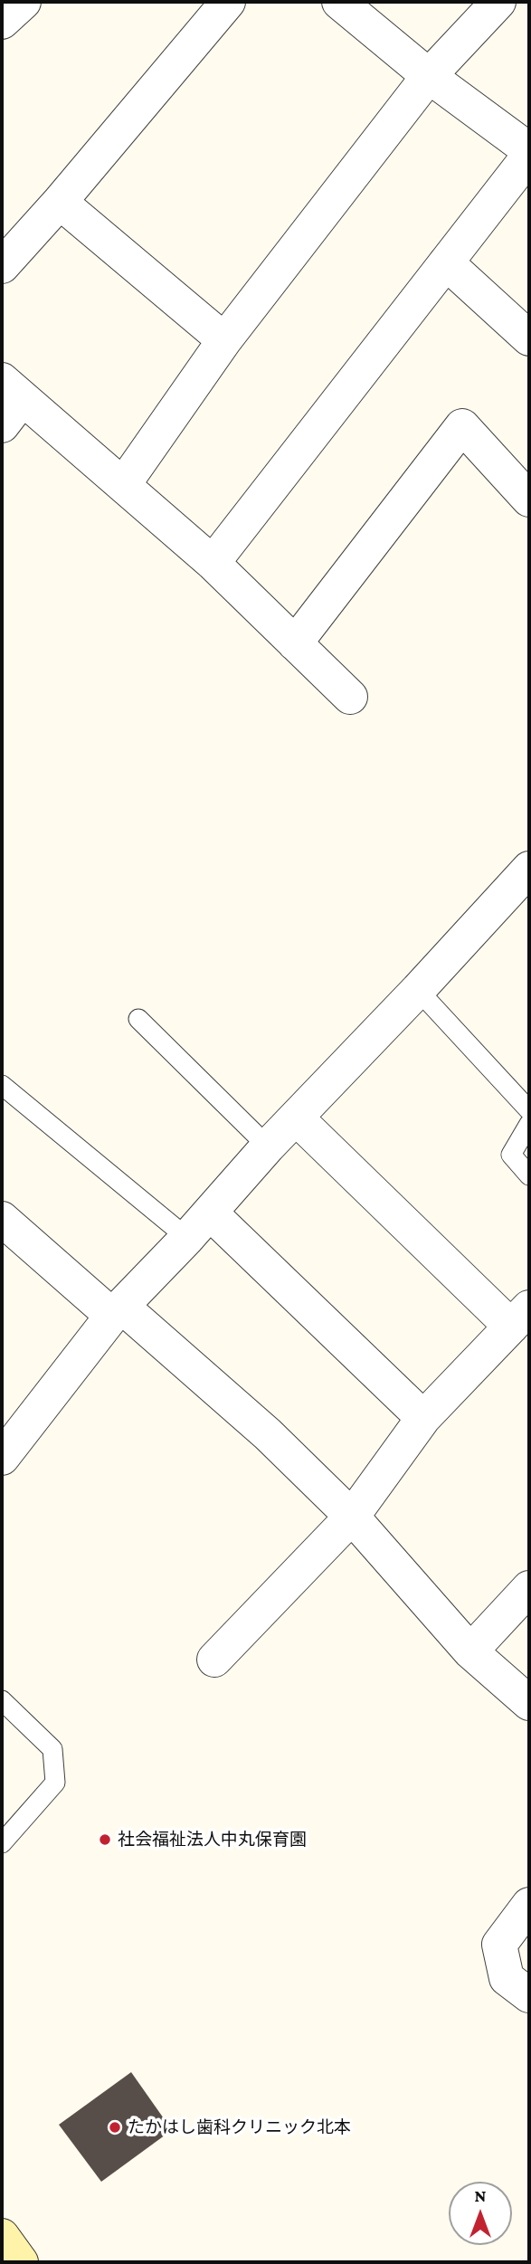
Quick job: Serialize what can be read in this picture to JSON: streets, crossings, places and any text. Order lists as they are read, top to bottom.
{
  "places": ["社会福祉法人中丸保育園", "たかはし歯科クリニック北本"],
  "north": "top"
}
